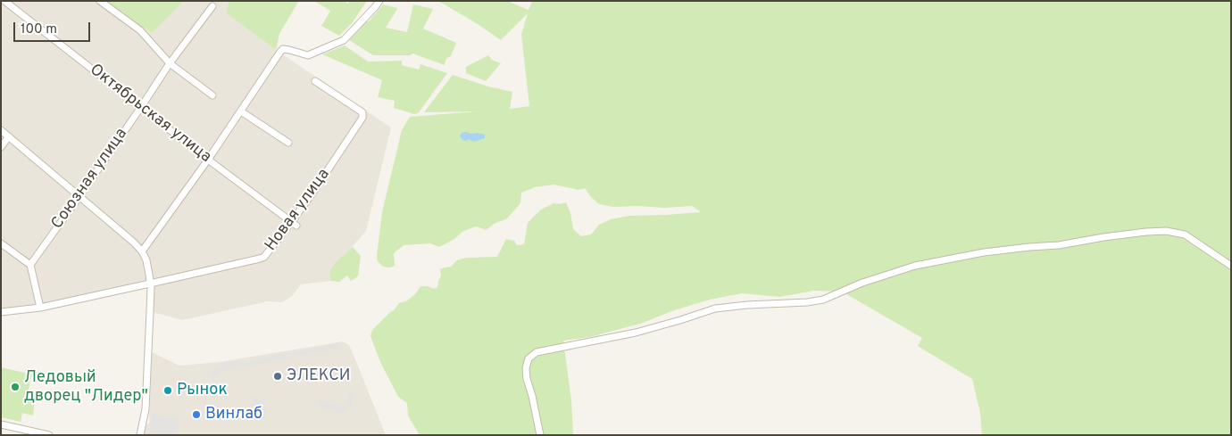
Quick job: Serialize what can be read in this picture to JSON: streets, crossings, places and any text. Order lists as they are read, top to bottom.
{
  "streets": {
    "street": ["Октябрьская улица", "Союзная улица", "Новая улица"]
  },
  "crossings": [
    ["Октябрьская улица", "Союзная улица"],
    ["Октябрьская улица", "Новая улица"]
  ],
  "places": [
    "ЭЛЕКСИ",
    "Ледовый дворец \"Лидер\"",
    "Рынок",
    "Винлаб"
  ],
  "scale_bar": "100 m"
}
